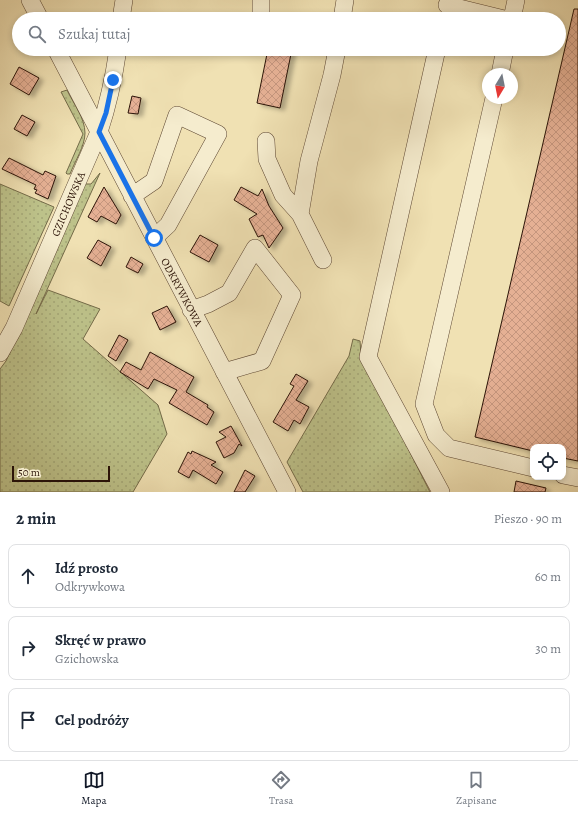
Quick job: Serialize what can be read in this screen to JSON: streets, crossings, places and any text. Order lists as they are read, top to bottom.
{
  "streets": {
    "street": ["GZICHOWSKA", "ODKRYWKOWA"]
  },
  "crossings": [
    ["GZICHOWSKA", "ODKRYWKOWA"]
  ],
  "scale_bar": "50 m",
  "north": "bottom",
  "page": {
    "search": "Szukaj tutaj",
    "scale": "50 m",
    "heading": ["2 min", "Pieszo · 90 m"],
    "list": [
      ["Idź prosto", "Odkrywkowa", "60 m"],
      ["Skręć w prawo", "Gzichowska", "30 m"],
      "Cel podróży"
    ],
    "nav": ["Mapa", "Trasa", "Zapisane"]
  }
}
